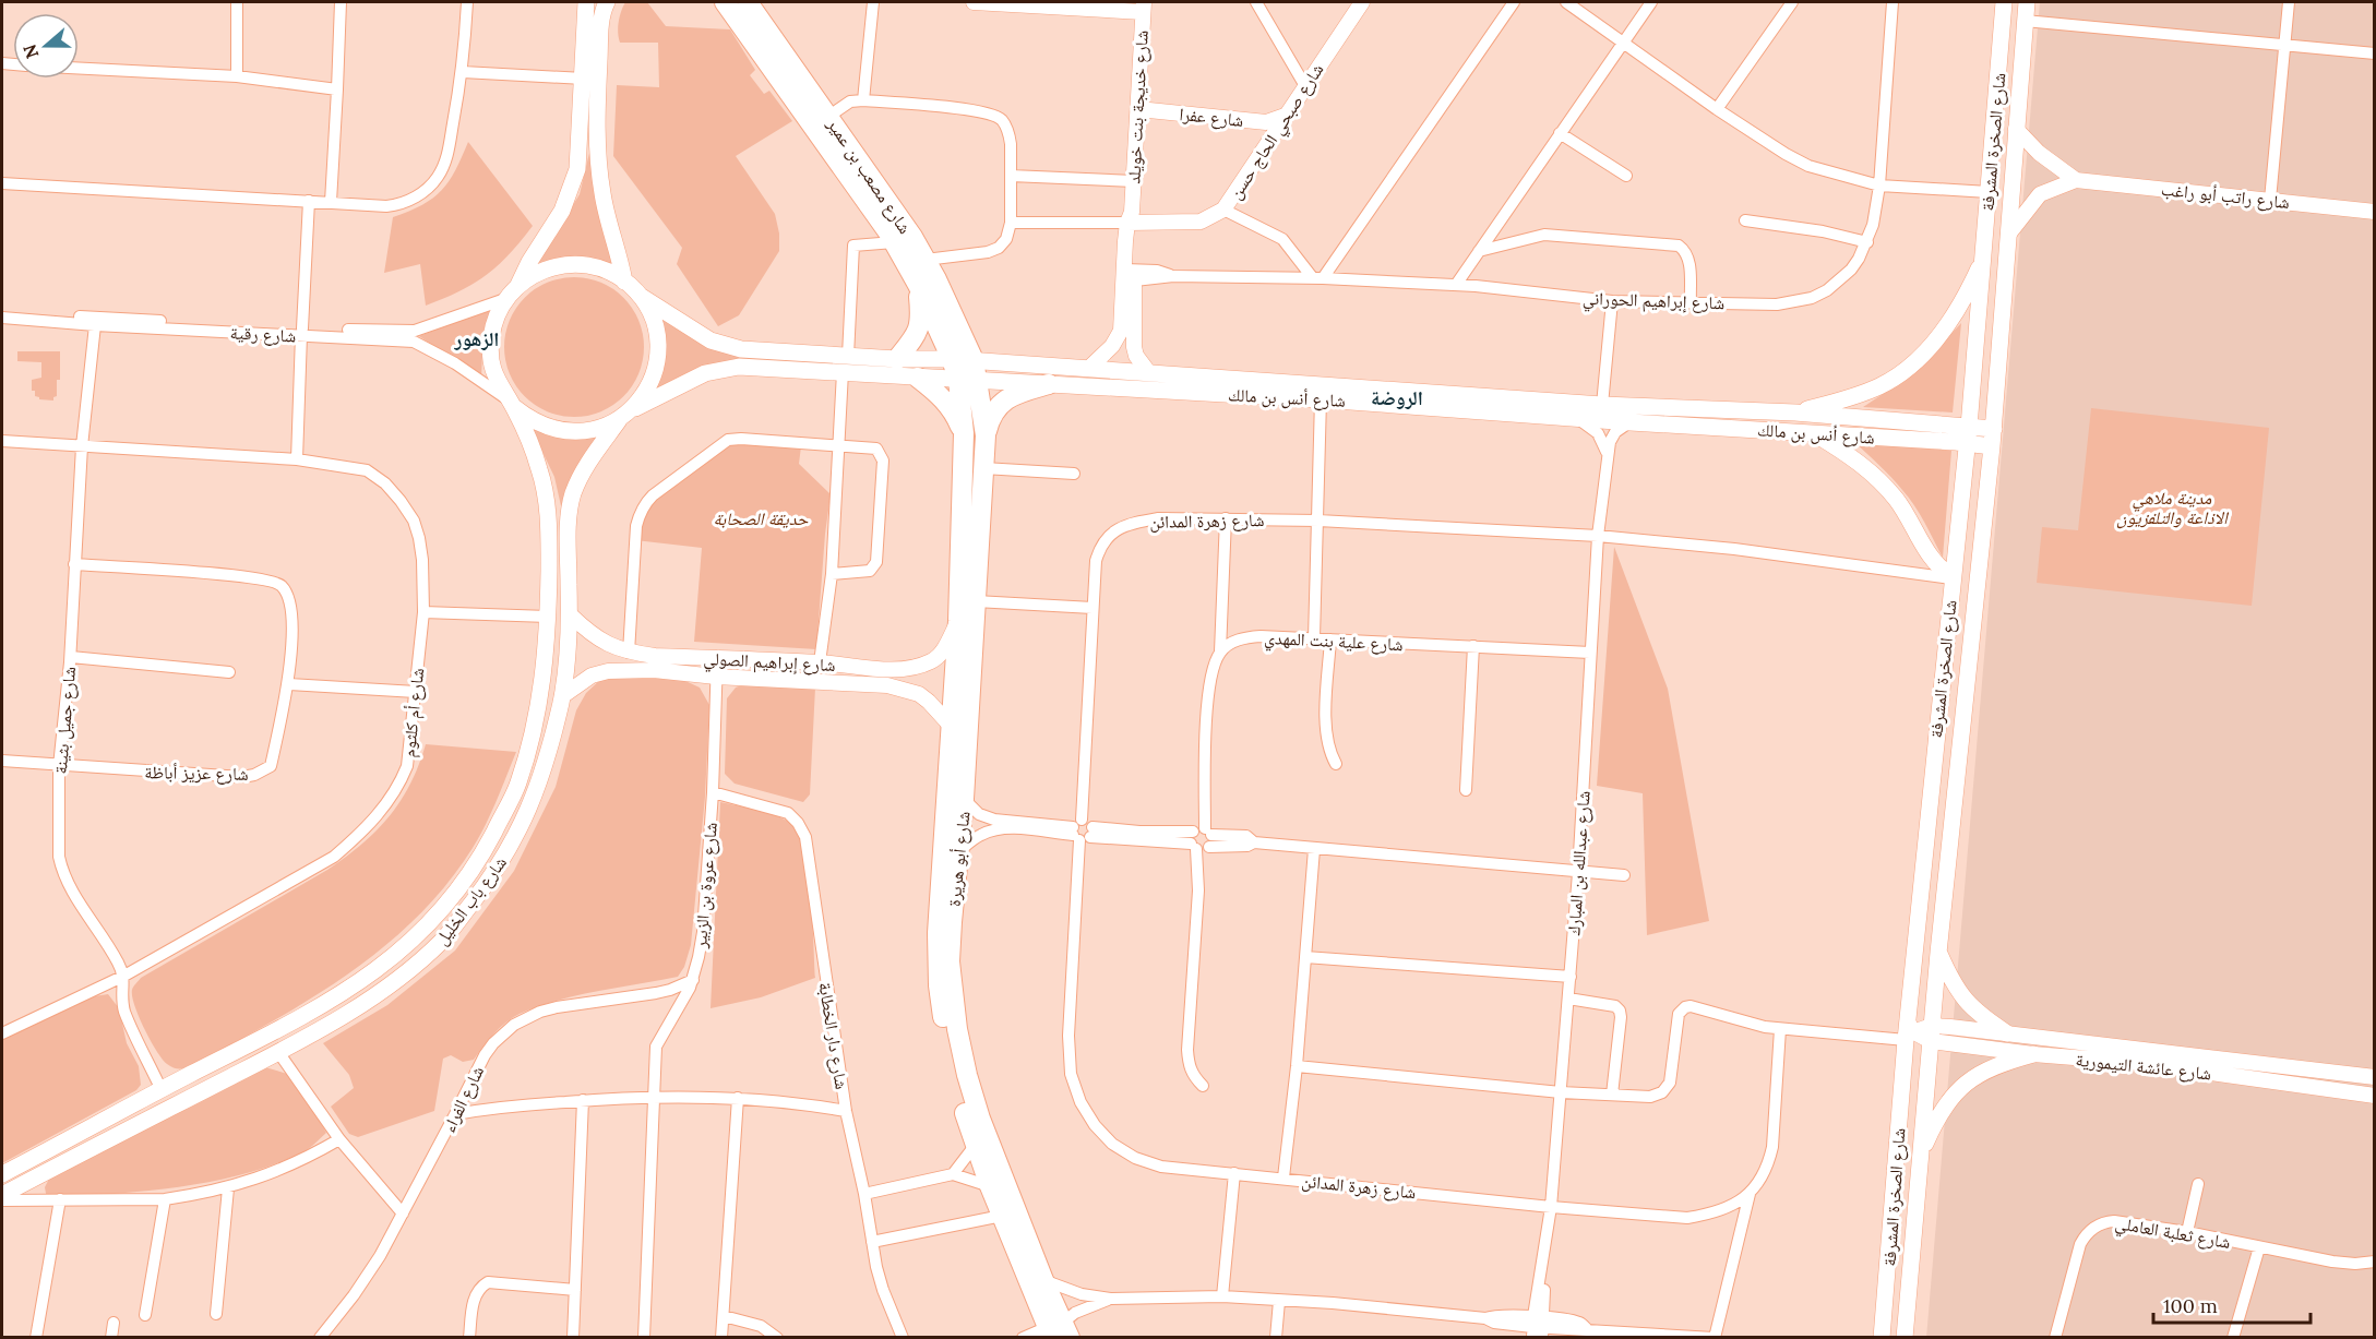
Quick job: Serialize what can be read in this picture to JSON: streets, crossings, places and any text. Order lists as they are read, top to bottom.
{
  "streets": {
    "highway": ["شارع مصعب بن عمير", "شارع أبو هريرة"],
    "main road": ["شارع الصخرة المشرفة", "شارع أنس بن مالك", "شارع باب الخليل"],
    "street": [
      "شارع خديجة بنت خويلد",
      "شارع عفرا",
      "شارع صبحي الحاج حسن",
      "شارع راتب أبو راغب",
      "شارع إبراهيم الحوراني",
      "شارع رقية",
      "شارع زهرة المدائن",
      "شارع علية بنت المهدي",
      "شارع إبراهيم الصولي",
      "شارع أم كلثوم",
      "شارع جميل بثينة",
      "شارع عزيز أباظة",
      "شارع عبدالله بن المبارك",
      "شارع عروة بن الزبير",
      "شارع دار الخطابة",
      "شارع عائشة التيمورية",
      "شارع الفراء",
      "شارع ثعلبة العاملي"
    ]
  },
  "crossings": [
    ["شارع خديجة بنت خويلد", "شارع عفرا"],
    ["شارع خديجة بنت خويلد", "شارع صبحي الحاج حسن"],
    ["شارع خديجة بنت خويلد", "شارع إبراهيم الحوراني"],
    ["شارع خديجة بنت خويلد", "شارع أنس بن مالك"],
    ["شارع عفرا", "شارع صبحي الحاج حسن"],
    ["شارع الصخرة المشرفة", "شارع راتب أبو راغب"],
    ["شارع الصخرة المشرفة", "شارع أنس بن مالك"],
    ["شارع الصخرة المشرفة", "شارع زهرة المدائن"],
    ["شارع الصخرة المشرفة", "شارع عائشة التيمورية"],
    ["شارع مصعب بن عمير", "شارع أنس بن مالك"],
    ["شارع مصعب بن عمير", "شارع أبو هريرة"],
    ["شارع رقية", "شارع أنس بن مالك"],
    ["شارع رقية", "شارع جميل بثينة"],
    ["شارع رقية", "شارع باب الخليل"],
    ["شارع أنس بن مالك", "شارع أبو هريرة"],
    ["شارع أنس بن مالك", "شارع عبدالله بن المبارك"],
    ["شارع أنس بن مالك", "شارع باب الخليل"],
    ["شارع زهرة المدائن", "شارع عبدالله بن المبارك"],
    ["شارع علية بنت المهدي", "شارع عبدالله بن المبارك"],
    ["شارع إبراهيم الصولي", "شارع أبو هريرة"],
    ["شارع إبراهيم الصولي", "شارع عروة بن الزبير"],
    ["شارع إبراهيم الصولي", "شارع باب الخليل"],
    ["شارع أم كلثوم", "شارع جميل بثينة"],
    ["شارع جميل بثينة", "شارع عزيز أباظة"],
    ["شارع عروة بن الزبير", "شارع دار الخطابة"],
    ["شارع عروة بن الزبير", "شارع الفراء"]
  ],
  "districts": ["الزهور", "الروضة"],
  "parks": ["مدينة ملاهي الاذاعة والتلفزيون", "حديقة الصحابة"],
  "scale_bar": "100 m",
  "north": "left"
}
